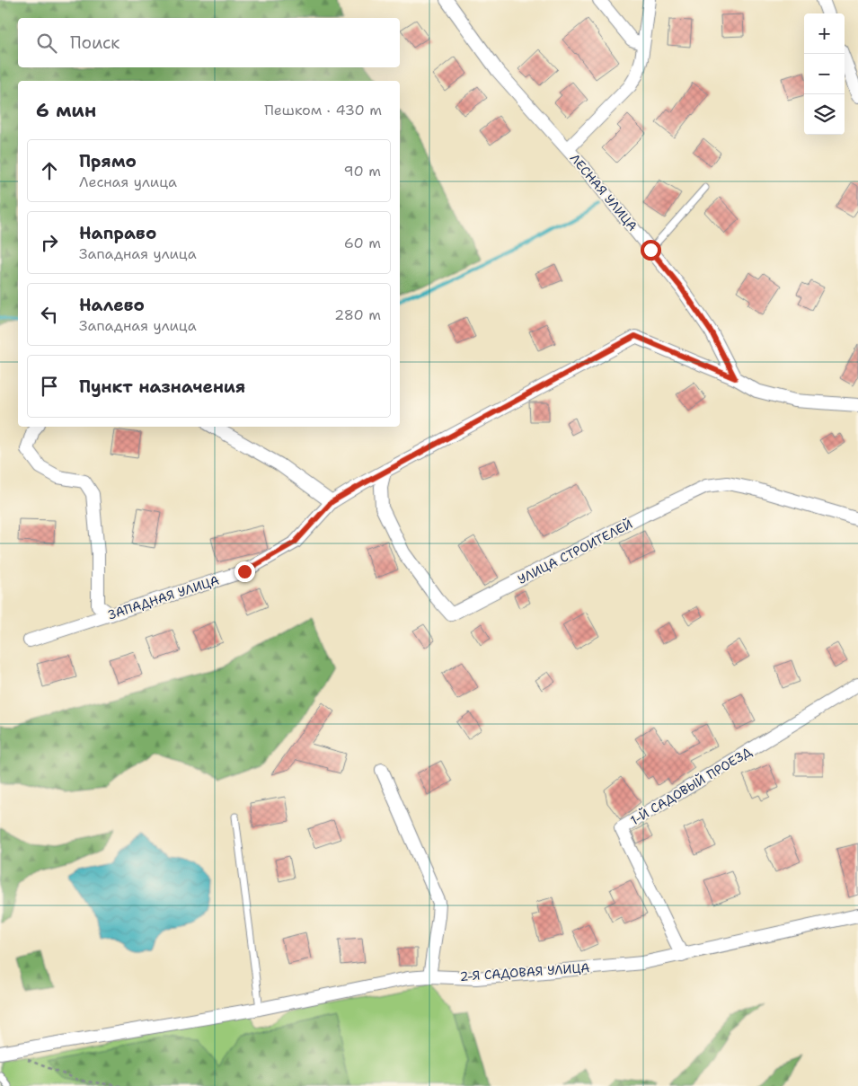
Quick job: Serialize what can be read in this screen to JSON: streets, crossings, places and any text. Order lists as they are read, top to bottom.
{
  "streets": {
    "street": [
      "ЛЕСНАЯ УЛИЦА",
      "УЛИЦА СТРОИТЕЛЕЙ",
      "ЗАПАДНАЯ УЛИЦА",
      "1-Й САДОВЫЙ ПРОЕЗД",
      "2-Я САДОВАЯ УЛИЦА"
    ]
  },
  "crossings": [
    ["ЛЕСНАЯ УЛИЦА", "ЗАПАДНАЯ УЛИЦА"],
    ["УЛИЦА СТРОИТЕЛЕЙ", "ЗАПАДНАЯ УЛИЦА"],
    ["1-Й САДОВЫЙ ПРОЕЗД", "2-Я САДОВАЯ УЛИЦА"]
  ],
  "page": {
    "map_buttons": ["+", "−"],
    "search": "Поиск",
    "heading": ["6 мин", "Пешком · 430 m"],
    "list": [
      ["Прямо", "Лесная улица", "90 m"],
      ["Направо", "Западная улица", "60 m"],
      ["Налево", "Западная улица", "280 m"],
      "Пункт назначения"
    ]
  }
}
